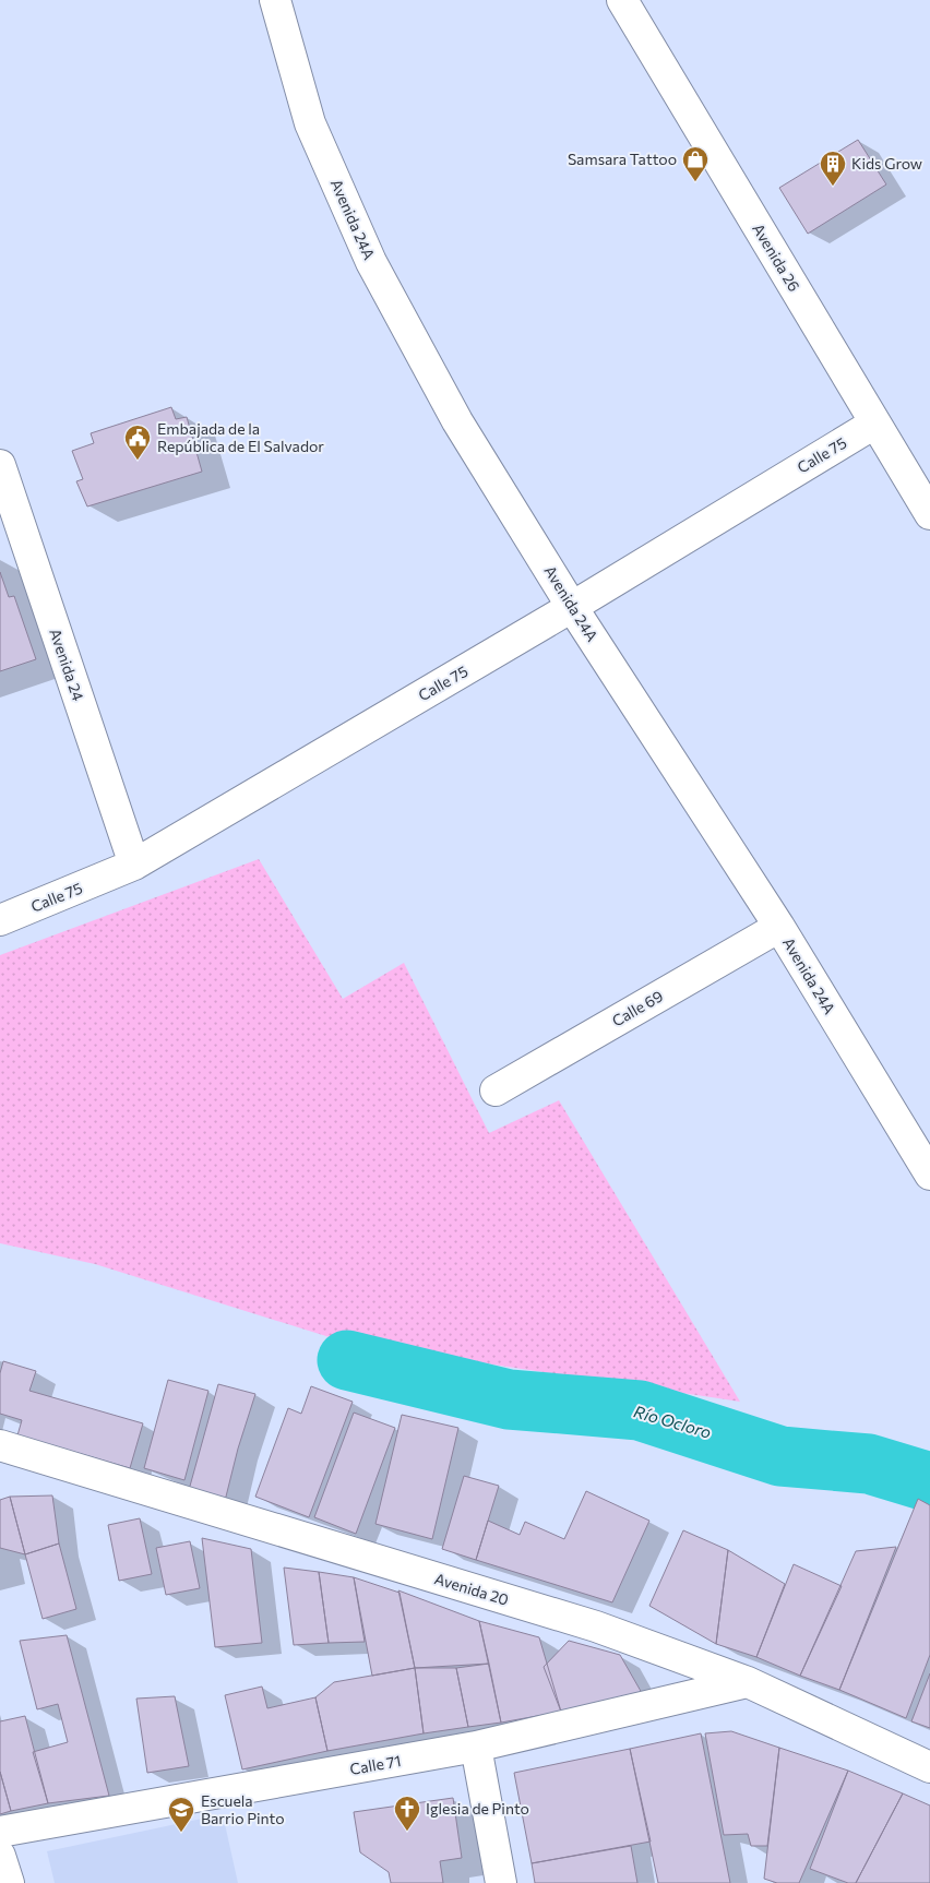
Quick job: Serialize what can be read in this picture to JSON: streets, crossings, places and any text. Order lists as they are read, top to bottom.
{
  "streets": {
    "street": [
      "Avenida 24A",
      "Avenida 26",
      "Calle 75",
      "Avenida 24",
      "Calle 69",
      "Avenida 20",
      "Calle 71"
    ]
  },
  "crossings": [
    ["Avenida 24A", "Calle 75"],
    ["Avenida 24A", "Calle 69"],
    ["Avenida 26", "Calle 75"],
    ["Calle 75", "Avenida 24"],
    ["Avenida 20", "Calle 71"]
  ],
  "water": ["Río Ocloro"],
  "places": {
    "shop": ["Samsara Tattoo"],
    "building": ["Kids Grow"],
    "public building": ["Embajada de la República de El Salvador"],
    "church": ["Iglesia de Pinto"],
    "school or university": ["Escuela Barrio Pinto"]
  }
}
